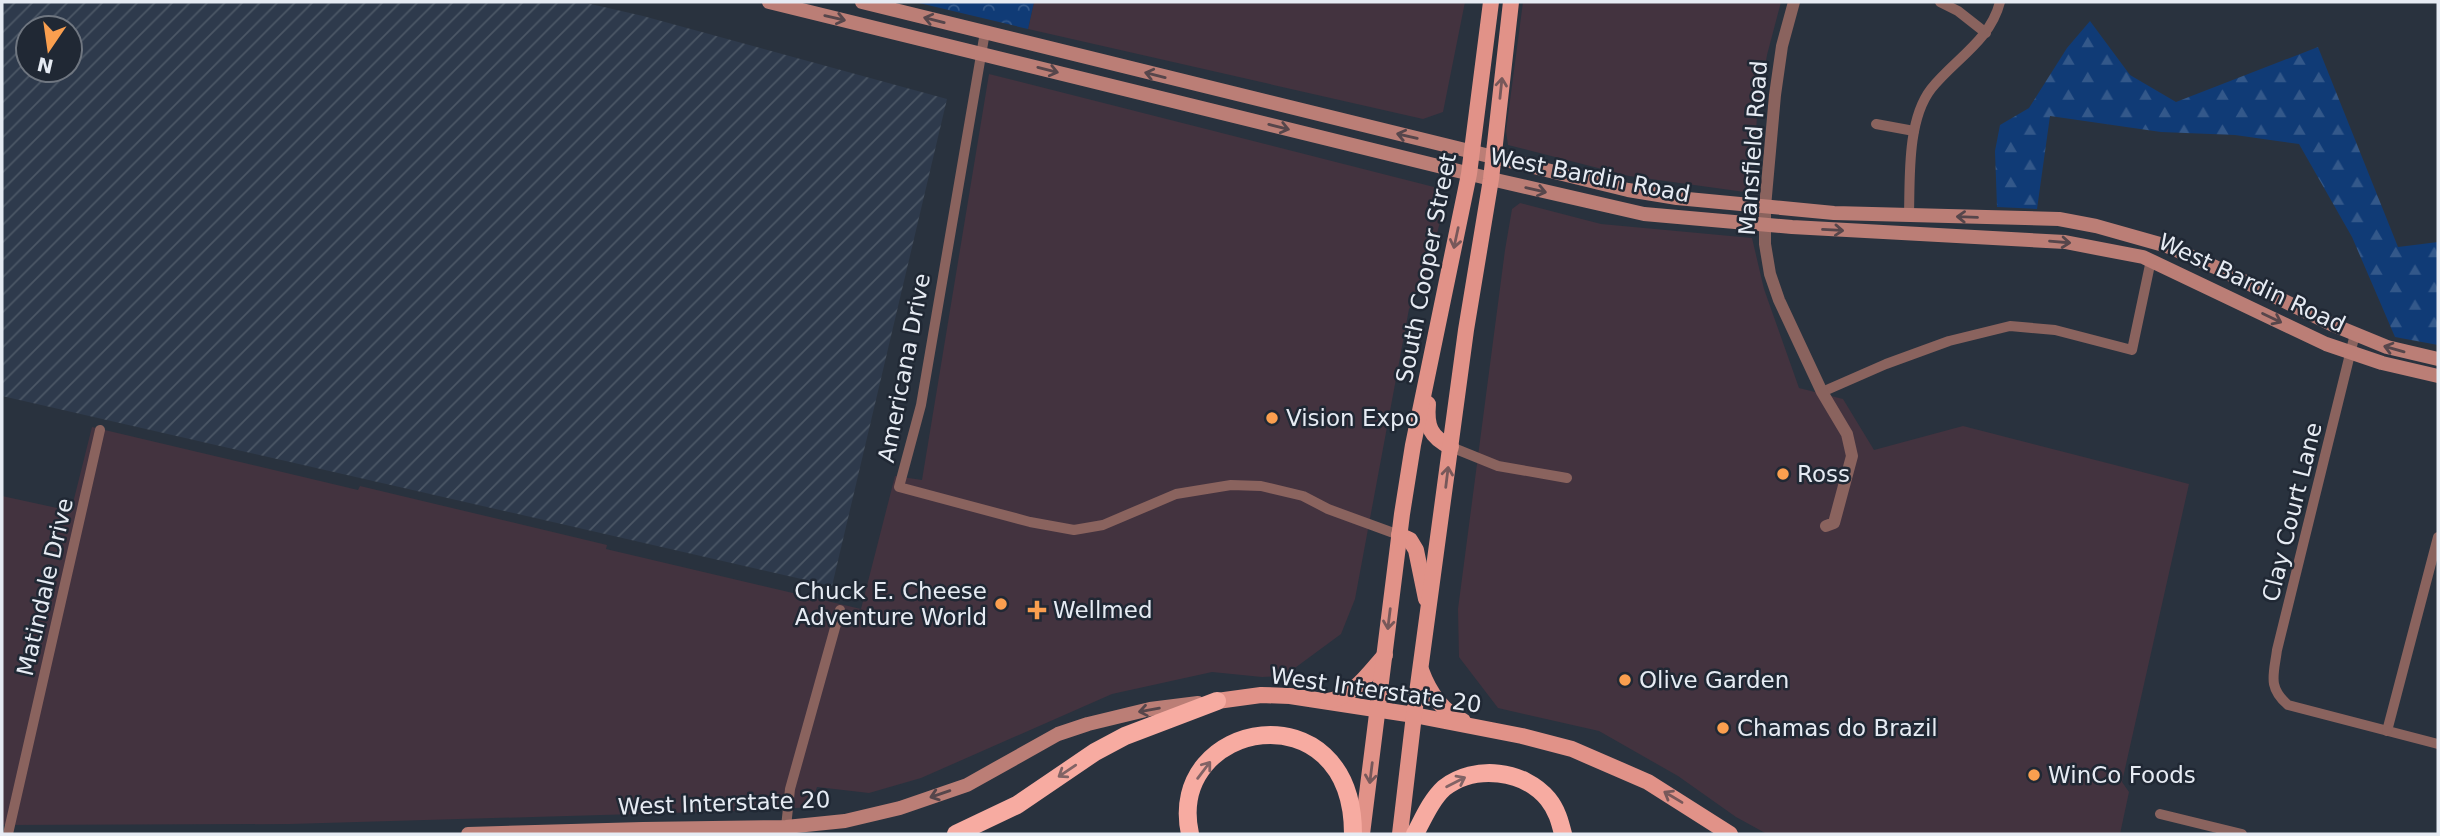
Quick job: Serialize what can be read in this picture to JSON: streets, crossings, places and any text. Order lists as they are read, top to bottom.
{
  "streets": {
    "main road": ["West Bardin Road", "South Cooper Street", "West Interstate 20"],
    "street": [
      "Mansfield Road",
      "Americana Drive",
      "Clay Court Lane",
      "Matindale Drive"
    ]
  },
  "crossings": [
    ["Mansfield Road", "West Bardin Road"],
    ["West Bardin Road", "South Cooper Street"],
    ["West Bardin Road", "Americana Drive"],
    ["West Bardin Road", "Clay Court Lane"],
    ["South Cooper Street", "Americana Drive"],
    ["South Cooper Street", "West Interstate 20"]
  ],
  "one_way": ["West Interstate 20"],
  "places": {
    "other": [
      "Vision Expo",
      "Ross",
      "Chuck E. Cheese Adventure World",
      "Olive Garden",
      "Chamas do Brazil",
      "WinCo Foods"
    ],
    "health": ["Wellmed"]
  },
  "north": "bottom"
}
